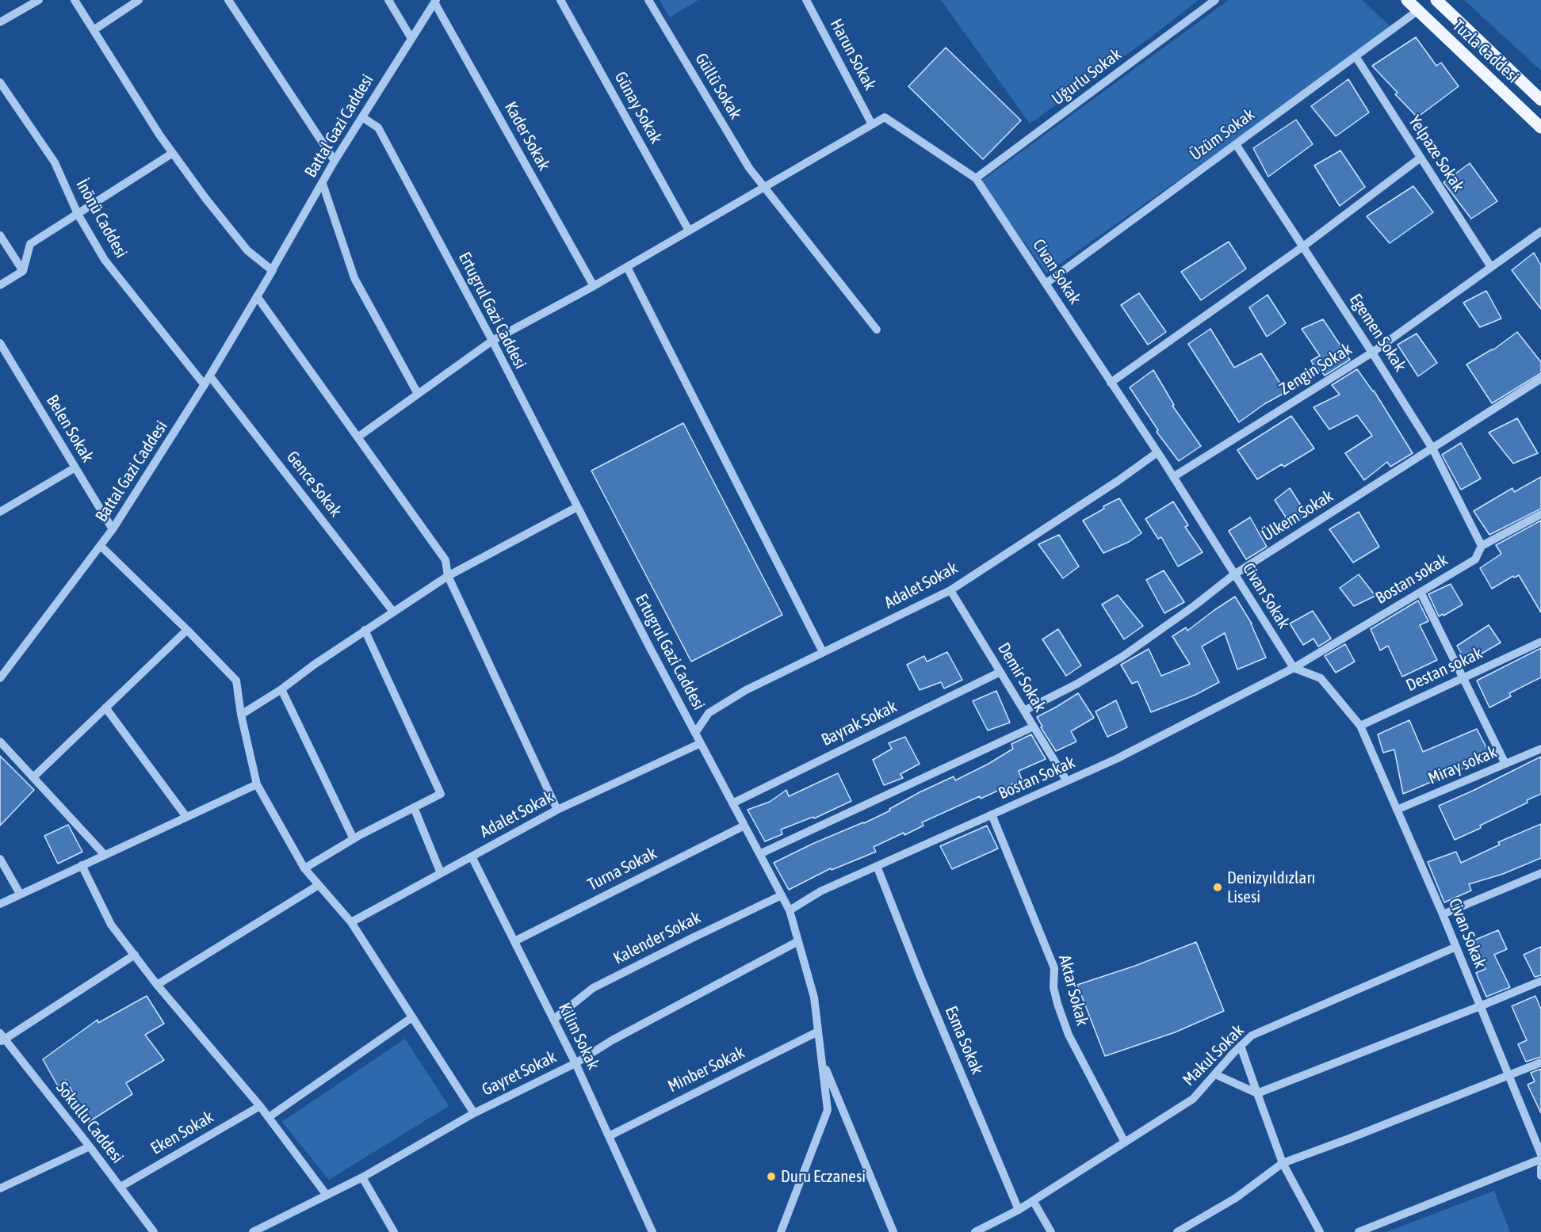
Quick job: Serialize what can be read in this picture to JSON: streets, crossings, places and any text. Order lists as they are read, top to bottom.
{
  "streets": {
    "main road": ["Tuzla Caddesi"],
    "street": [
      "Harun Sokak",
      "Uğurlu Sokak",
      "Güllü Sokak",
      "Günay Sokak",
      "Battal Gazi Caddesi",
      "Üzüm Sokak",
      "Kader Sokak",
      "Yelpaze Sokak",
      "İnönü Caddesi",
      "Civan Sokak",
      "Ertugrul Gazi Caddesi",
      "Egemen Sokak",
      "Zengin Sokak",
      "Belen Sokak",
      "Gence Sokak",
      "Ülkem Sokak",
      "Bostan sokak",
      "Adalet Sokak",
      "Destan sokak",
      "Demir Sokak",
      "Bayrak Sokak",
      "Miray sokak",
      "Bostan Sokak",
      "Turna Sokak",
      "Kalender Sokak",
      "Aktar Sokak",
      "Kilim Sokak",
      "Esma Sokak",
      "Makul Sokak",
      "Minber Sokak",
      "Gayret Sokak",
      "Sokullu Caddesi",
      "Eken Sokak"
    ]
  },
  "crossings": [
    ["Tuzla Caddesi", "Üzüm Sokak"],
    ["Harun Sokak", "Civan Sokak"],
    ["Uğurlu Sokak", "Civan Sokak"],
    ["Battal Gazi Caddesi", "Kader Sokak"],
    ["Battal Gazi Caddesi", "İnönü Caddesi"],
    ["Battal Gazi Caddesi", "Ertugrul Gazi Caddesi"],
    ["Battal Gazi Caddesi", "Belen Sokak"],
    ["Battal Gazi Caddesi", "Gence Sokak"],
    ["Üzüm Sokak", "Yelpaze Sokak"],
    ["Üzüm Sokak", "Civan Sokak"],
    ["Üzüm Sokak", "Egemen Sokak"],
    ["Yelpaze Sokak", "Zengin Sokak"],
    ["Civan Sokak", "Zengin Sokak"],
    ["Civan Sokak", "Ülkem Sokak"],
    ["Civan Sokak", "Bostan sokak"],
    ["Civan Sokak", "Adalet Sokak"],
    ["Civan Sokak", "Destan sokak"],
    ["Civan Sokak", "Miray sokak"],
    ["Civan Sokak", "Bostan Sokak"],
    ["Civan Sokak", "Makul Sokak"],
    ["Ertugrul Gazi Caddesi", "Adalet Sokak"],
    ["Ertugrul Gazi Caddesi", "Bayrak Sokak"],
    ["Ertugrul Gazi Caddesi", "Bostan Sokak"],
    ["Ertugrul Gazi Caddesi", "Turna Sokak"],
    ["Ertugrul Gazi Caddesi", "Kalender Sokak"],
    ["Ertugrul Gazi Caddesi", "Minber Sokak"],
    ["Ertugrul Gazi Caddesi", "Gayret Sokak"],
    ["Egemen Sokak", "Zengin Sokak"],
    ["Egemen Sokak", "Ülkem Sokak"],
    ["Egemen Sokak", "Bostan sokak"],
    ["Ülkem Sokak", "Demir Sokak"],
    ["Bostan sokak", "Bostan Sokak"],
    ["Adalet Sokak", "Demir Sokak"],
    ["Adalet Sokak", "Kilim Sokak"],
    ["Demir Sokak", "Bayrak Sokak"],
    ["Demir Sokak", "Bostan Sokak"],
    ["Bostan Sokak", "Aktar Sokak"],
    ["Bostan Sokak", "Esma Sokak"],
    ["Turna Sokak", "Kilim Sokak"],
    ["Kalender Sokak", "Kilim Sokak"],
    ["Aktar Sokak", "Makul Sokak"],
    ["Kilim Sokak", "Minber Sokak"],
    ["Kilim Sokak", "Gayret Sokak"],
    ["Sokullu Caddesi", "Eken Sokak"]
  ],
  "places": ["Denizyıldızları Lisesi", "Duru Eczanesi"]
}
